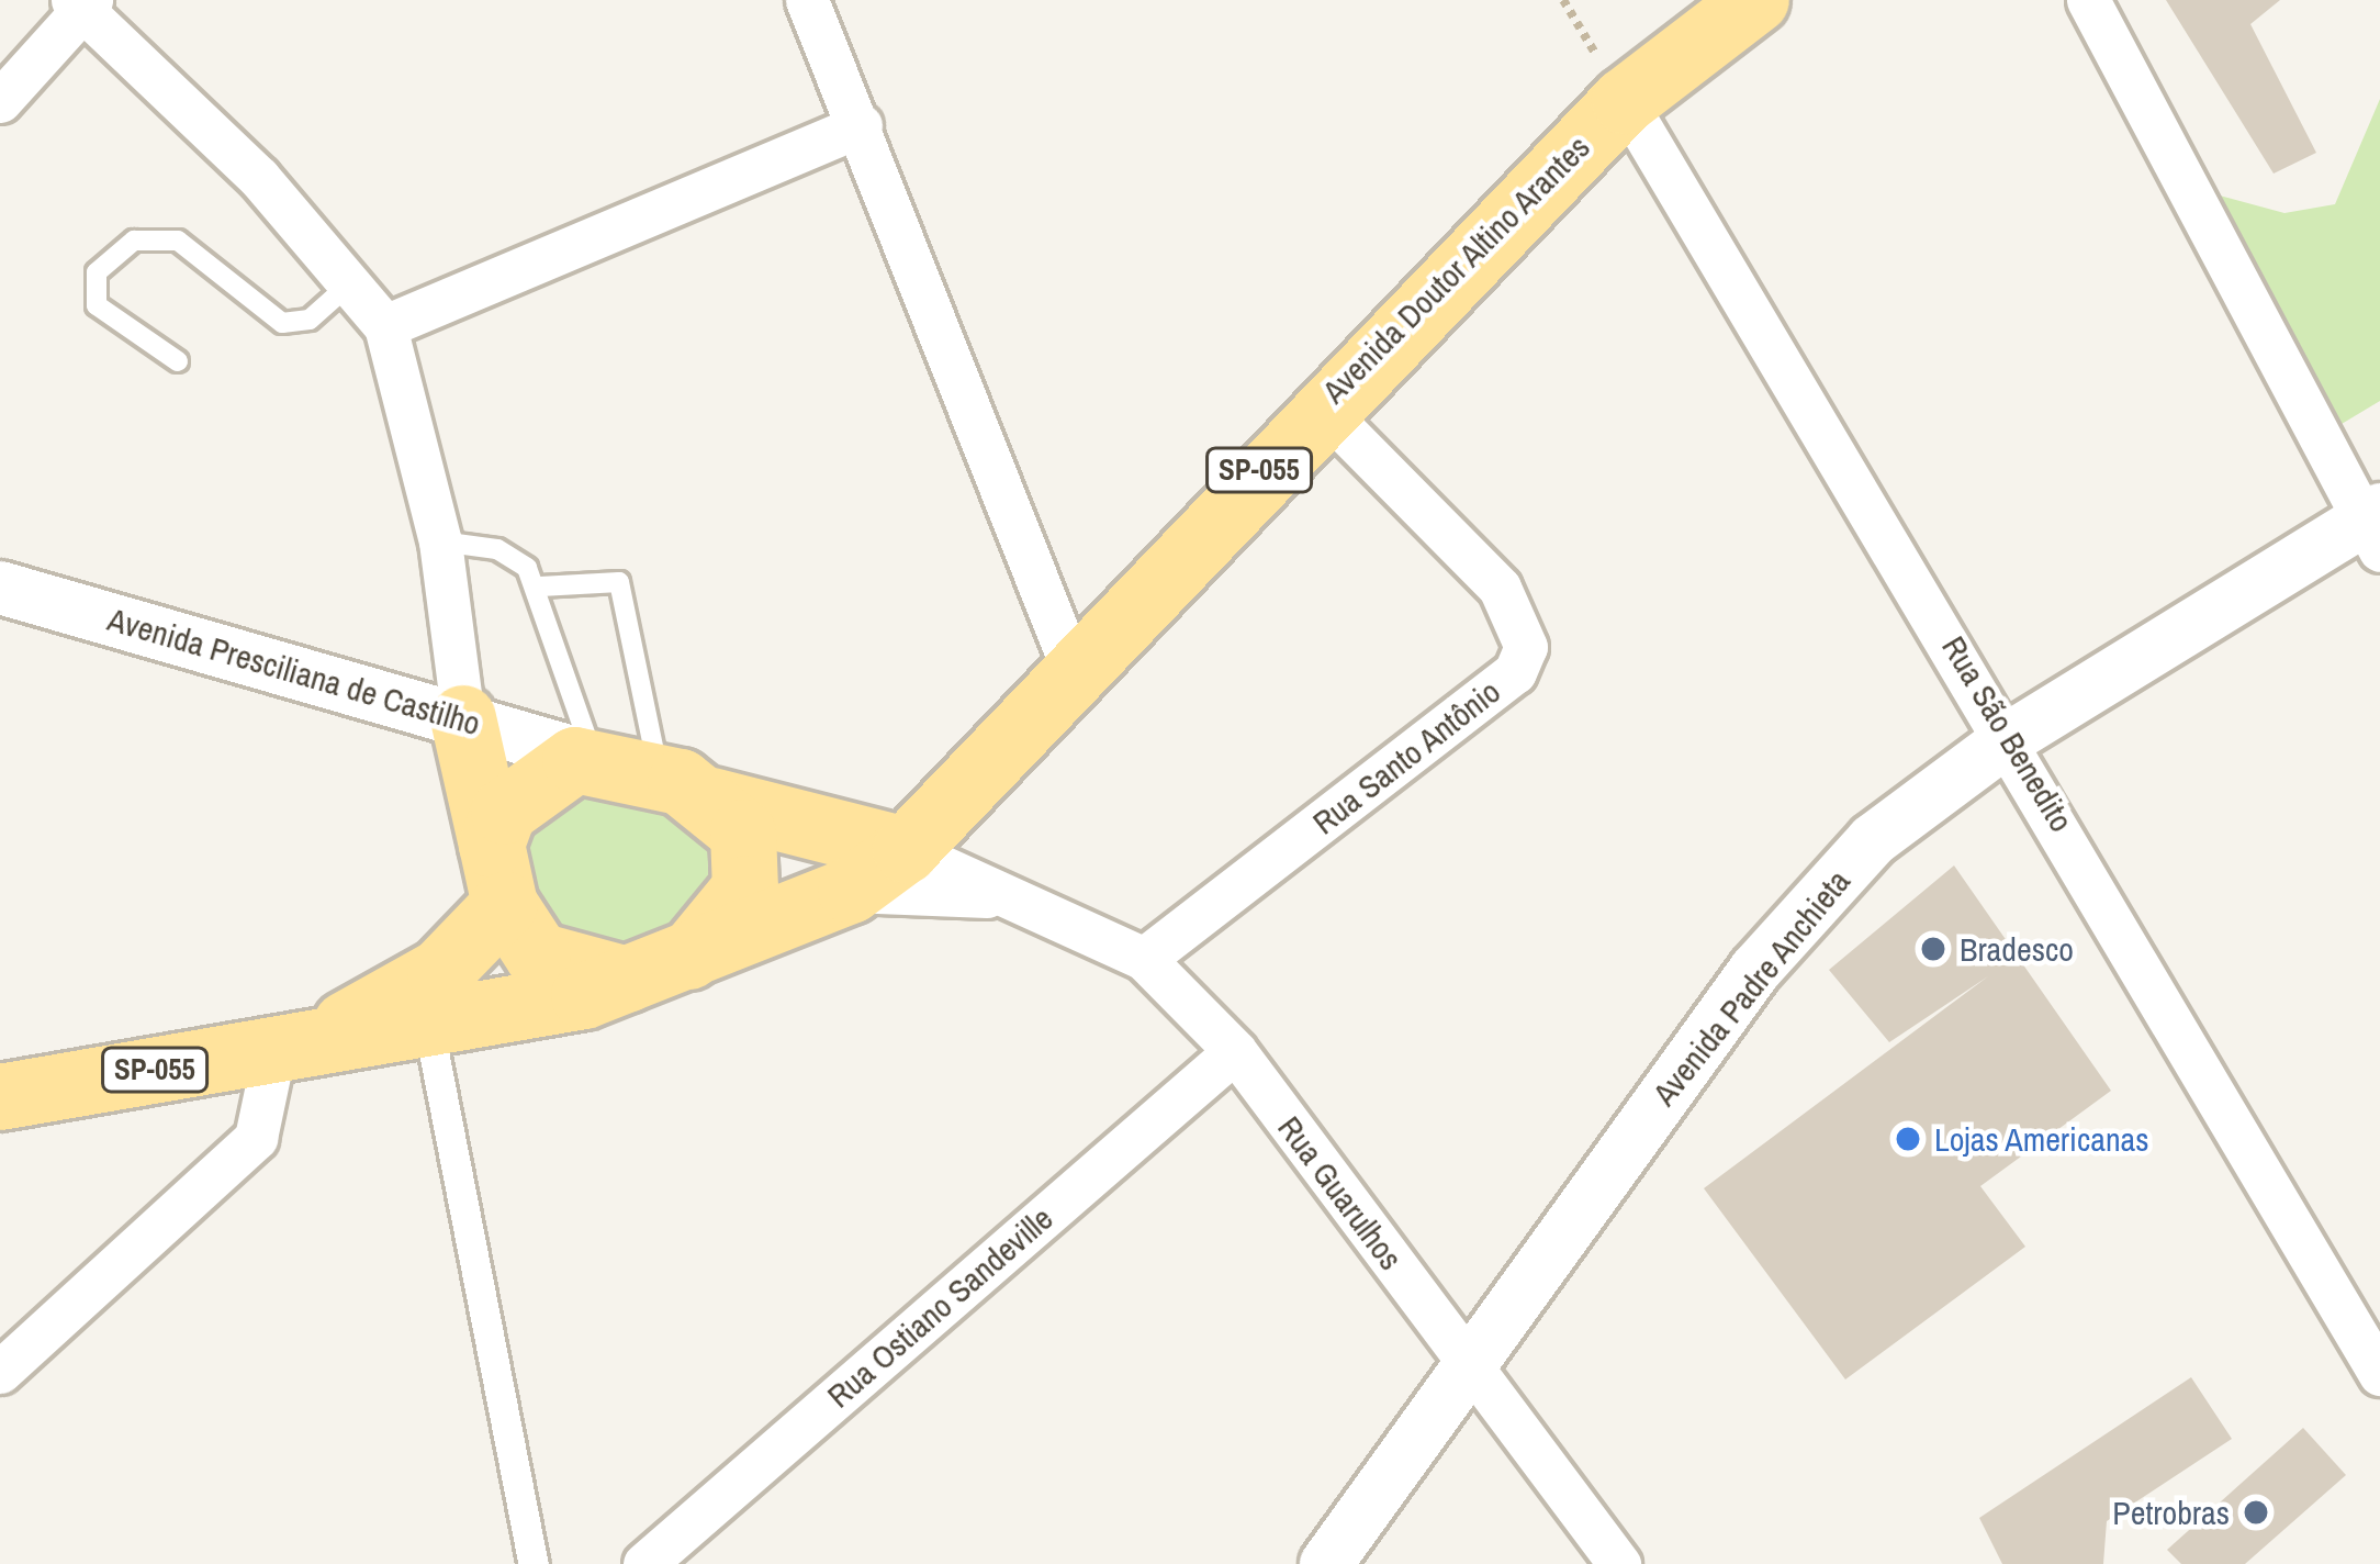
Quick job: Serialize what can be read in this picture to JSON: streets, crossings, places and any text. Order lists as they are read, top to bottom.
{
  "streets": {
    "main road": ["Avenida Doutor Altino Arantes", "SP-055"],
    "street": [
      "Avenida Presciliana de Castilho",
      "Rua São Benedito",
      "Rua Santo Antônio",
      "Avenida Padre Anchieta",
      "Rua Guarulhos",
      "Rua Ostiano Sandeville"
    ]
  },
  "crossings": [
    ["Avenida Doutor Altino Arantes", "SP-055"],
    ["Avenida Doutor Altino Arantes", "Rua São Benedito"],
    ["Avenida Doutor Altino Arantes", "Rua Santo Antônio"],
    ["Avenida Doutor Altino Arantes", "Rua Guarulhos"],
    ["SP-055", "Avenida Presciliana de Castilho"],
    ["SP-055", "Rua Guarulhos"],
    ["Rua São Benedito", "Avenida Padre Anchieta"],
    ["Rua Santo Antônio", "Rua Guarulhos"],
    ["Avenida Padre Anchieta", "Rua Guarulhos"],
    ["Rua Guarulhos", "Rua Ostiano Sandeville"]
  ],
  "places": ["Bradesco", "Lojas Americanas", "Petrobras"]
}
